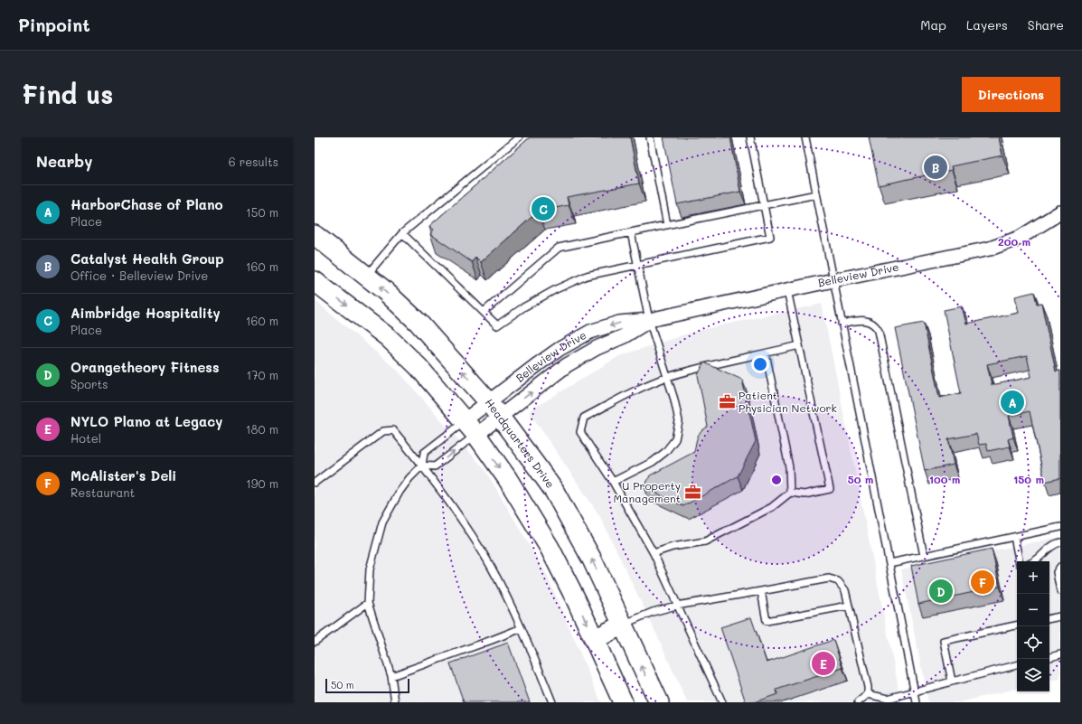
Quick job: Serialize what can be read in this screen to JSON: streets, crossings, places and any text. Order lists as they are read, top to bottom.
{
  "streets": {
    "main road": ["Headquarters Drive"],
    "street": ["Belleview Drive"]
  },
  "crossings": [
    ["Belleview Drive", "Headquarters Drive"]
  ],
  "places": {
    "office": ["Patient Physician Network", "U Property Management"]
  },
  "scale_bar": "50 m",
  "page": {
    "header": "Pinpoint",
    "nav": ["Map", "Layers", "Share"],
    "buttons": "Directions",
    "title": "Find us",
    "heading": ["Nearby", "6 results"],
    "pins": [
      "B",
      "C",
      "A",
      "F",
      "D",
      "E"
    ],
    "list": [
      {
        "mark": "A",
        "name": "HarborChase of Plano",
        "note": "Place",
        "value": "150 m"
      },
      {
        "mark": "B",
        "name": "Catalyst Health Group",
        "note": "Office · Belleview Drive",
        "value": "160 m"
      },
      {
        "mark": "C",
        "name": "Aimbridge Hospitality",
        "note": "Place",
        "value": "160 m"
      },
      {
        "mark": "D",
        "name": "Orangetheory Fitness",
        "note": "Sports",
        "value": "170 m"
      },
      {
        "mark": "E",
        "name": "NYLO Plano at Legacy",
        "note": "Hotel",
        "value": "180 m"
      },
      {
        "mark": "F",
        "name": "McAlister's Deli",
        "note": "Restaurant",
        "value": "190 m"
      }
    ],
    "map_buttons": ["+", "−"],
    "scale": "50 m"
  },
  "rings": [
    "200 m",
    "50 m",
    "100 m",
    "150 m"
  ]
}
